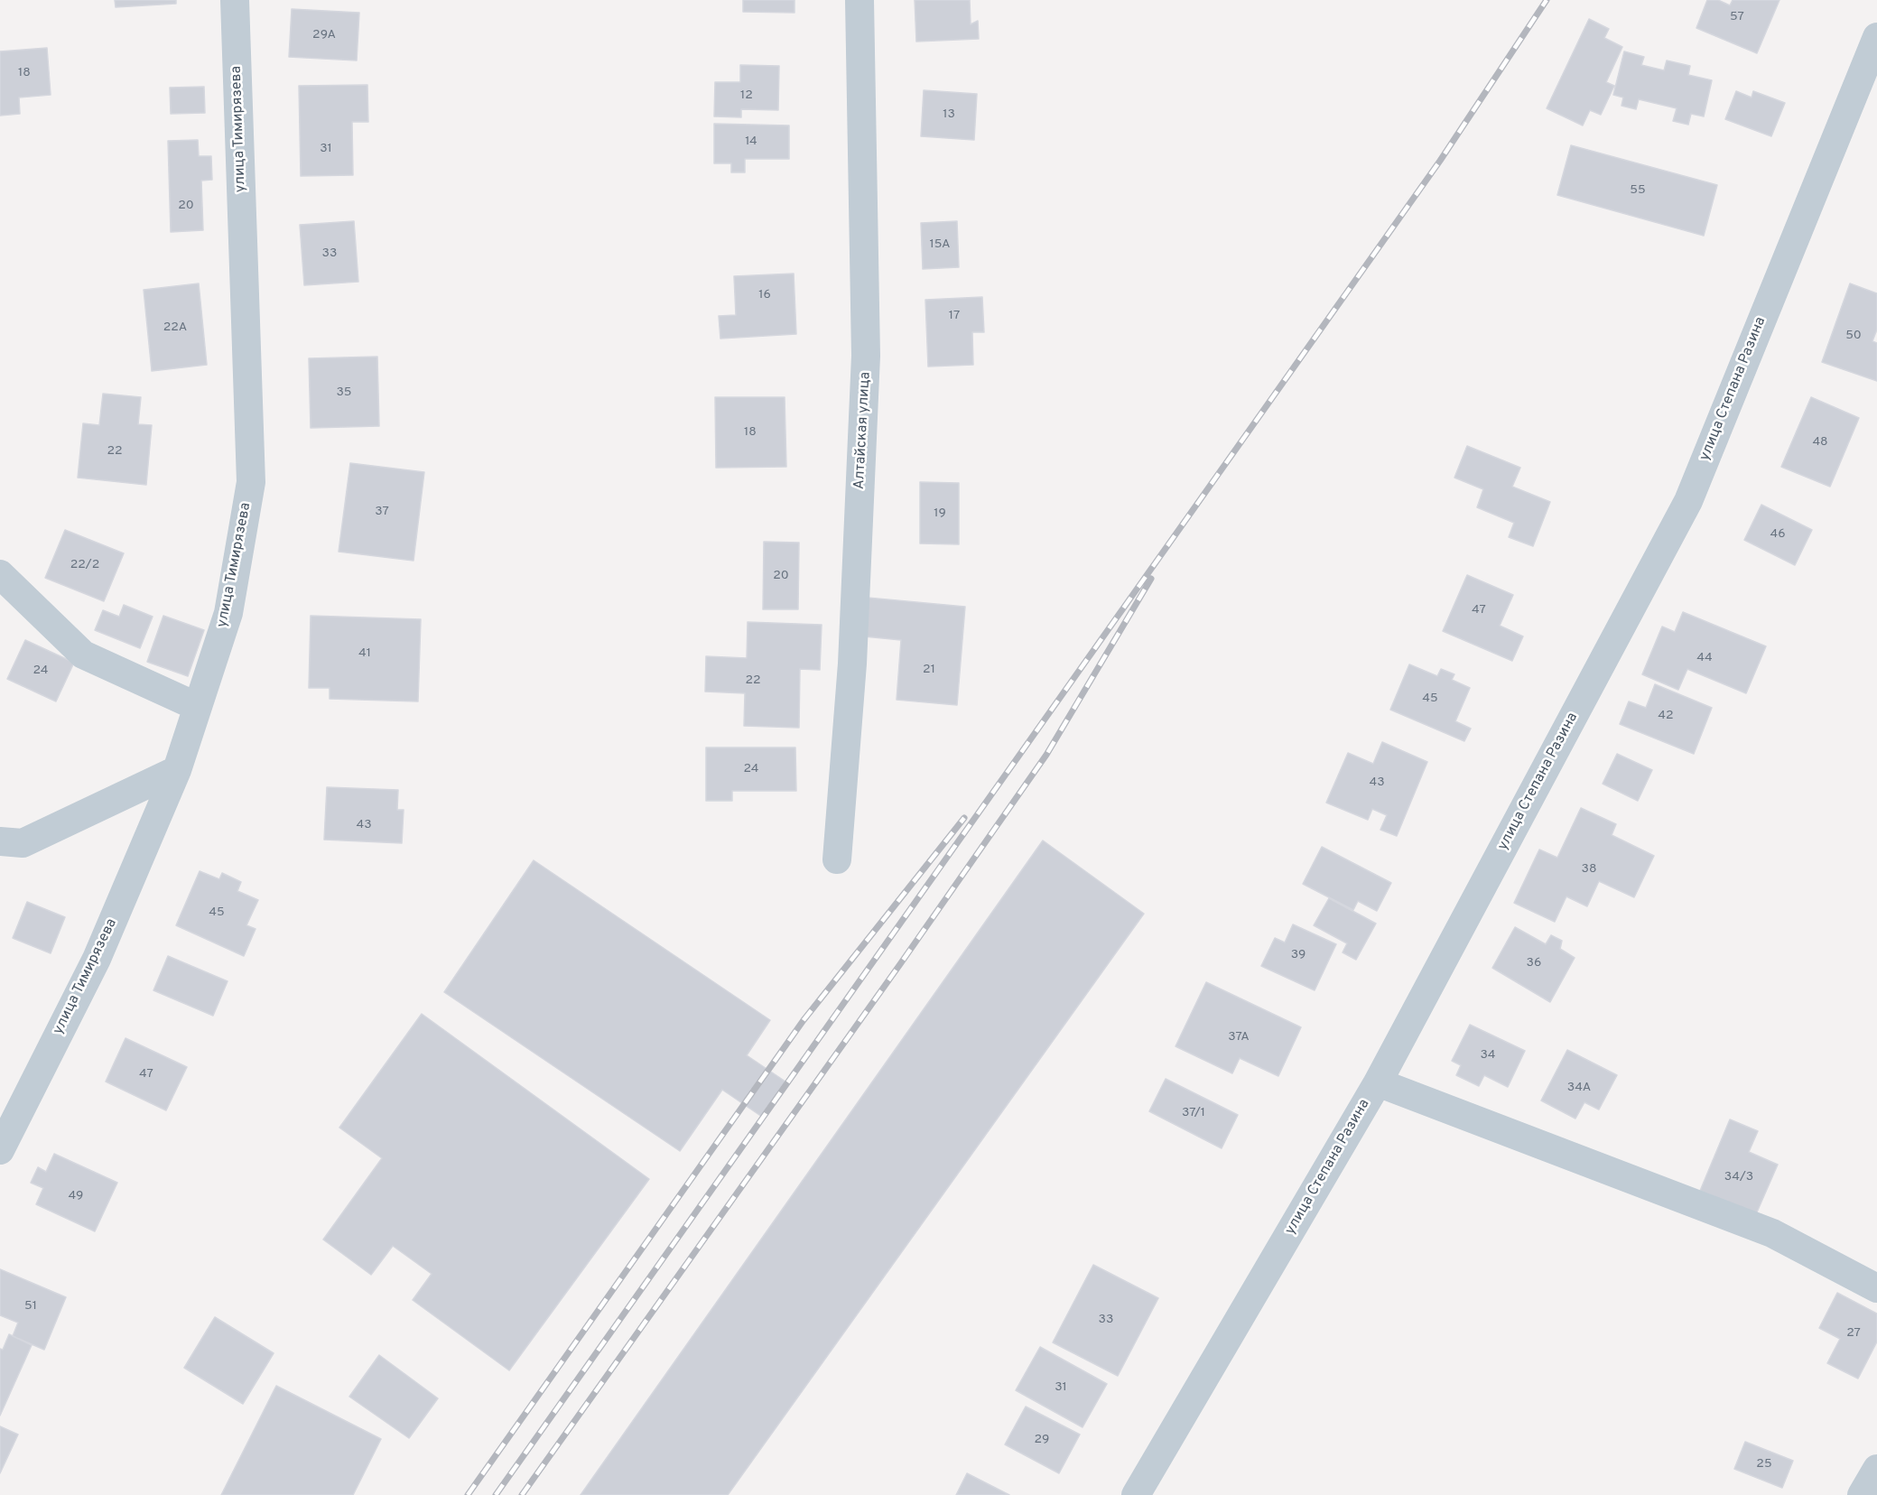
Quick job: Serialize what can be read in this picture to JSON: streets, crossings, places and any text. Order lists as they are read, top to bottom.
{
  "streets": {
    "street": ["улица Тимирязева", "улица Степана Разина", "Алтайская улица"]
  },
  "house_numbers": [
    "57",
    "29А",
    "18",
    "12",
    "13",
    "14",
    "31",
    "55",
    "20",
    "15А",
    "33",
    "16",
    "17",
    "22А",
    "50",
    "35",
    "18",
    "48",
    "22",
    "37",
    "19",
    "46",
    "22/2",
    "20",
    "47",
    "41",
    "44",
    "21",
    "24",
    "22",
    "45",
    "42",
    "24",
    "43",
    "43",
    "38",
    "45",
    "39",
    "36",
    "37А",
    "34",
    "47",
    "34А",
    "37/1",
    "34/3",
    "49",
    "51",
    "33",
    "27",
    "31",
    "29",
    "25"
  ]
}
